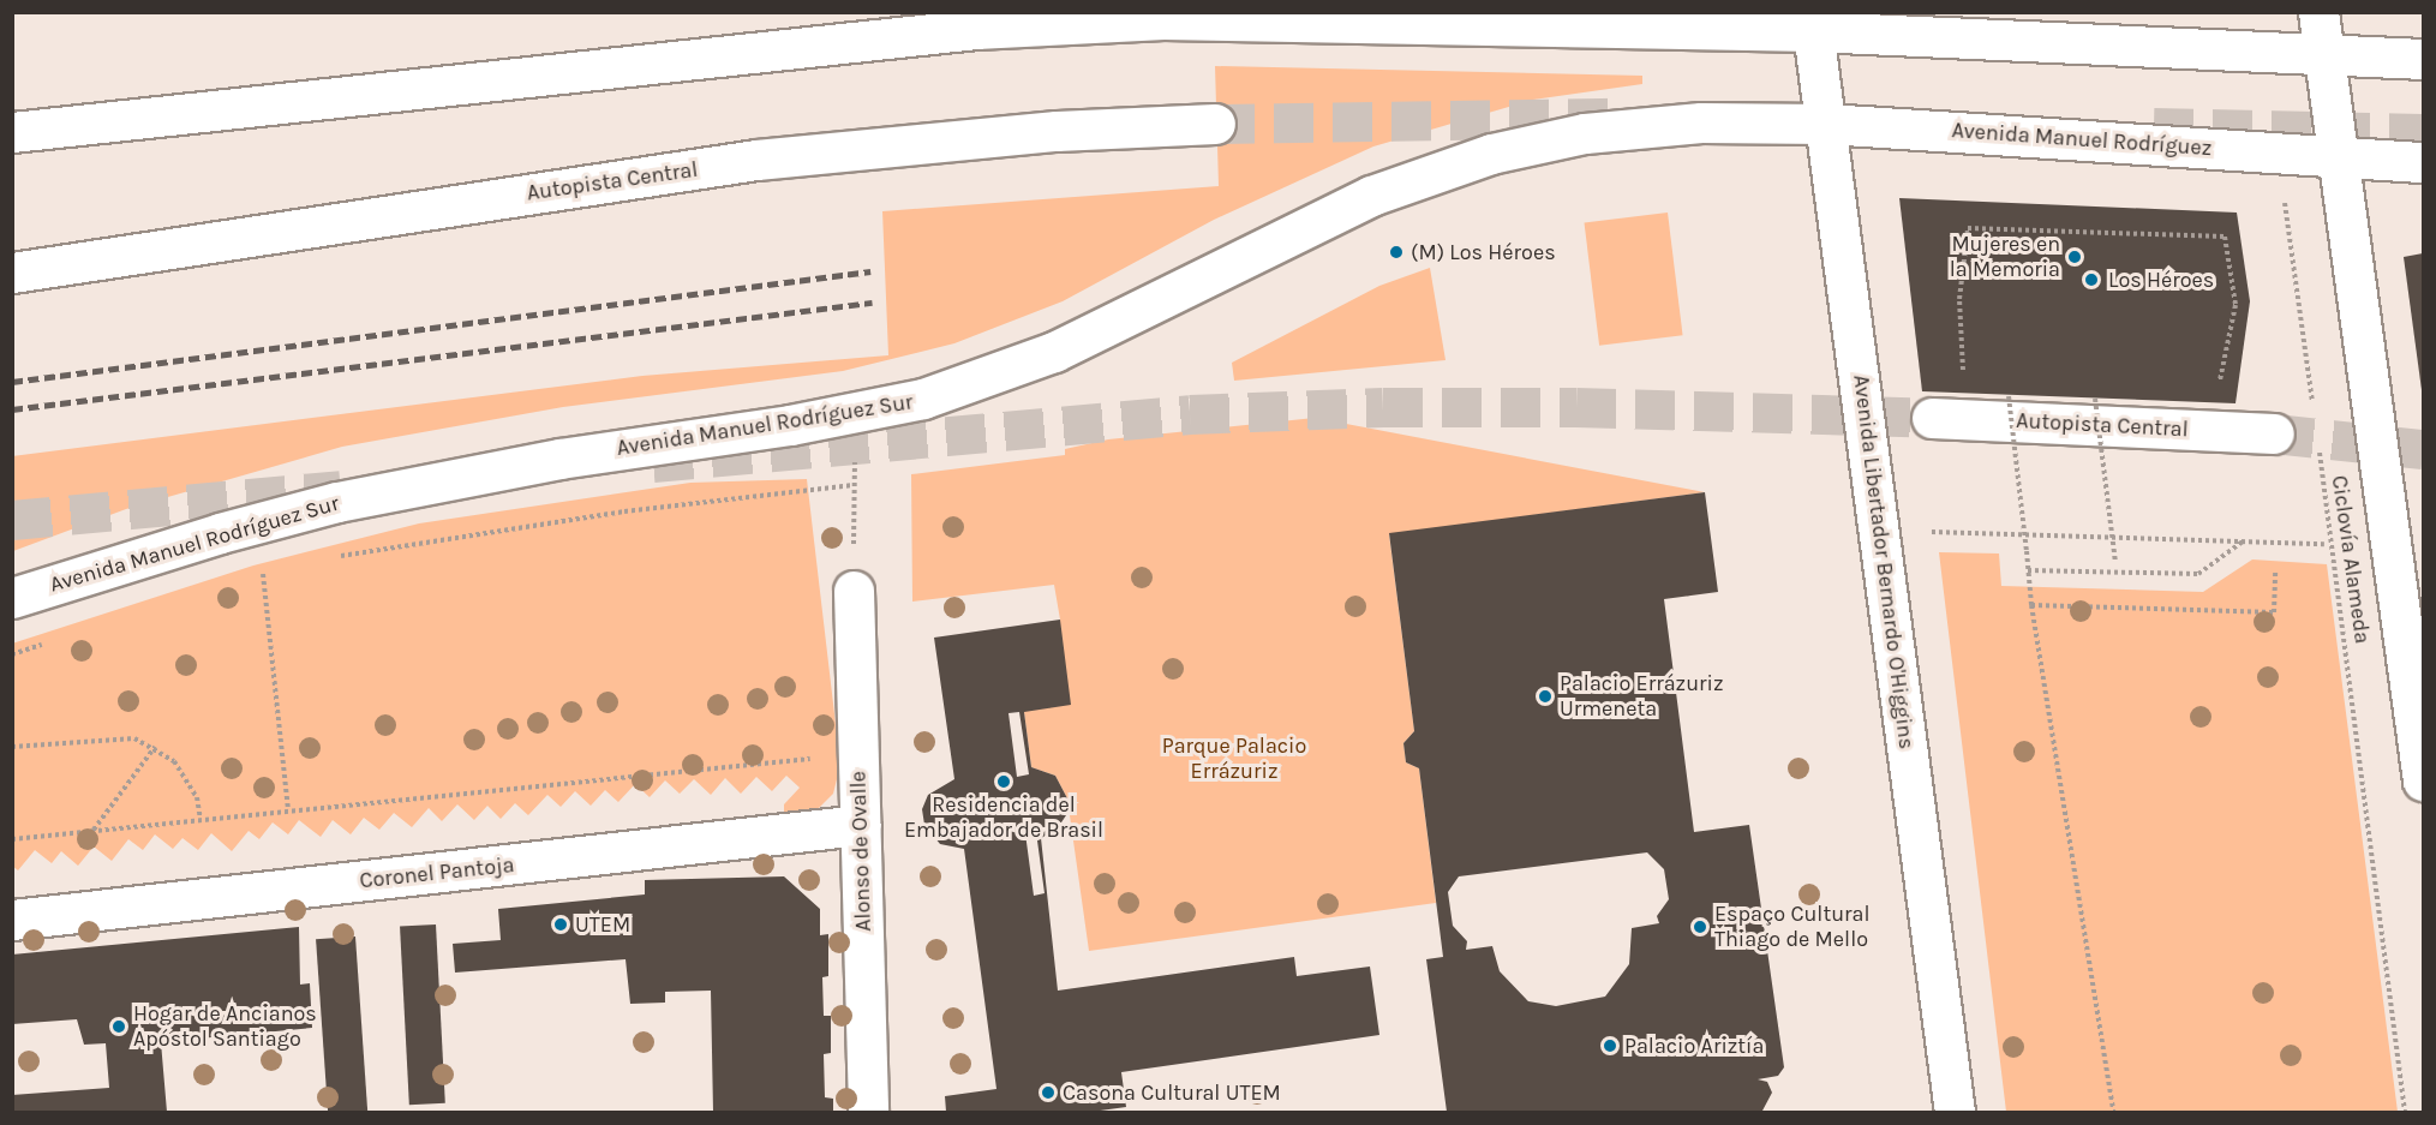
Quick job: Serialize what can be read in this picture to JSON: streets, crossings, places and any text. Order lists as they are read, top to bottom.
{
  "streets": {
    "main road": [
      "Avenida Manuel Rodríguez",
      "Autopista Central",
      "Avenida Manuel Rodríguez Sur",
      "Avenida Libertador Bernardo O'Higgins",
      "Alonso de Ovalle",
      "Coronel Pantoja"
    ],
    "path": ["Ciclovía Alameda"]
  },
  "crossings": [
    ["Avenida Manuel Rodríguez", "Avenida Manuel Rodríguez Sur"],
    ["Avenida Manuel Rodríguez", "Avenida Libertador Bernardo O'Higgins"],
    ["Avenida Manuel Rodríguez Sur", "Avenida Libertador Bernardo O'Higgins"],
    ["Alonso de Ovalle", "Coronel Pantoja"]
  ],
  "parks": ["Parque Palacio Errázuriz"],
  "places": [
    "(M) Los Héroes",
    "Mujeres en la Memoria",
    "Los Héroes",
    "Palacio Errázuriz Urmeneta",
    "Residencia del Embajador de Brasil",
    "UTEM",
    "Espaço Cultural Thiago de Mello",
    "Hogar de Ancianos Apóstol Santiago",
    "Palacio Ariztía",
    "Casona Cultural UTEM"
  ]
}
